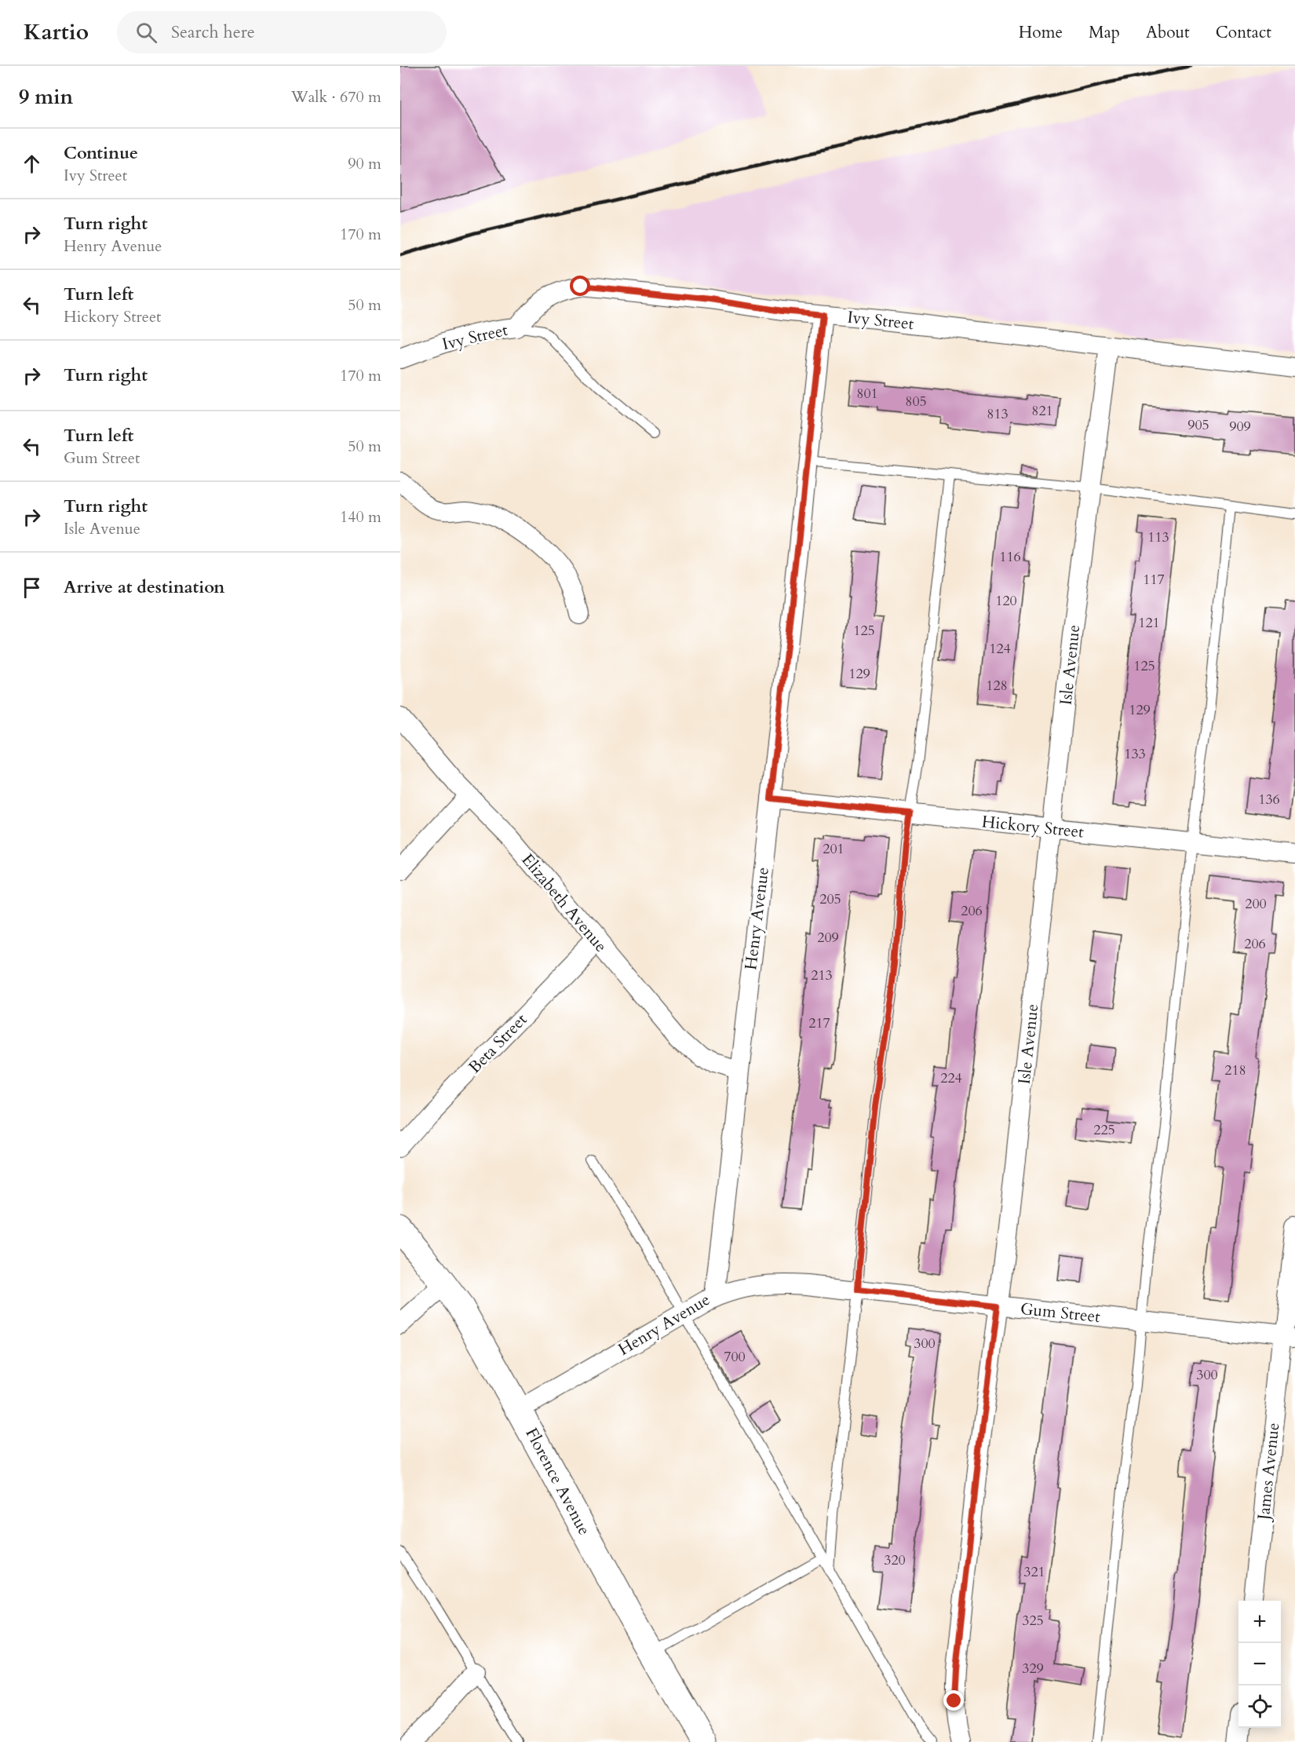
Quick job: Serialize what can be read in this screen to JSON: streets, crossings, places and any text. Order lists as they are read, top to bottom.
{
  "streets": {
    "street": [
      "Ivy Street",
      "Isle Avenue",
      "Hickory Street",
      "Elizabeth Avenue",
      "Henry Avenue",
      "Beta Street",
      "Gum Street",
      "James Avenue",
      "Florence Avenue"
    ]
  },
  "crossings": [
    ["Ivy Street", "Isle Avenue"],
    ["Ivy Street", "Henry Avenue"],
    ["Isle Avenue", "Hickory Street"],
    ["Isle Avenue", "Gum Street"],
    ["Hickory Street", "Henry Avenue"],
    ["Elizabeth Avenue", "Henry Avenue"],
    ["Elizabeth Avenue", "Beta Street"],
    ["Henry Avenue", "Gum Street"],
    ["Henry Avenue", "Florence Avenue"],
    ["Gum Street", "James Avenue"]
  ],
  "house_numbers": [
    "801",
    "805",
    "821",
    "813",
    "905",
    "909",
    "113",
    "116",
    "117",
    "120",
    "121",
    "125",
    "124",
    "125",
    "129",
    "128",
    "129",
    "133",
    "136",
    "201",
    "205",
    "200",
    "206",
    "209",
    "206",
    "213",
    "217",
    "218",
    "224",
    "225",
    "300",
    "700",
    "300",
    "320",
    "321",
    "325",
    "329"
  ],
  "page": {
    "header": "Kartio",
    "search": "Search here",
    "nav": [
      "Home",
      "Map",
      "About",
      "Contact"
    ],
    "heading": ["9 min", "Walk · 670 m"],
    "list": [
      ["Continue", "Ivy Street", "90 m"],
      ["Turn right", "Henry Avenue", "170 m"],
      ["Turn left", "Hickory Street", "50 m"],
      ["Turn right", "170 m"],
      ["Turn left", "Gum Street", "50 m"],
      ["Turn right", "Isle Avenue", "140 m"],
      "Arrive at destination"
    ],
    "map_buttons": ["+", "−"]
  }
}
